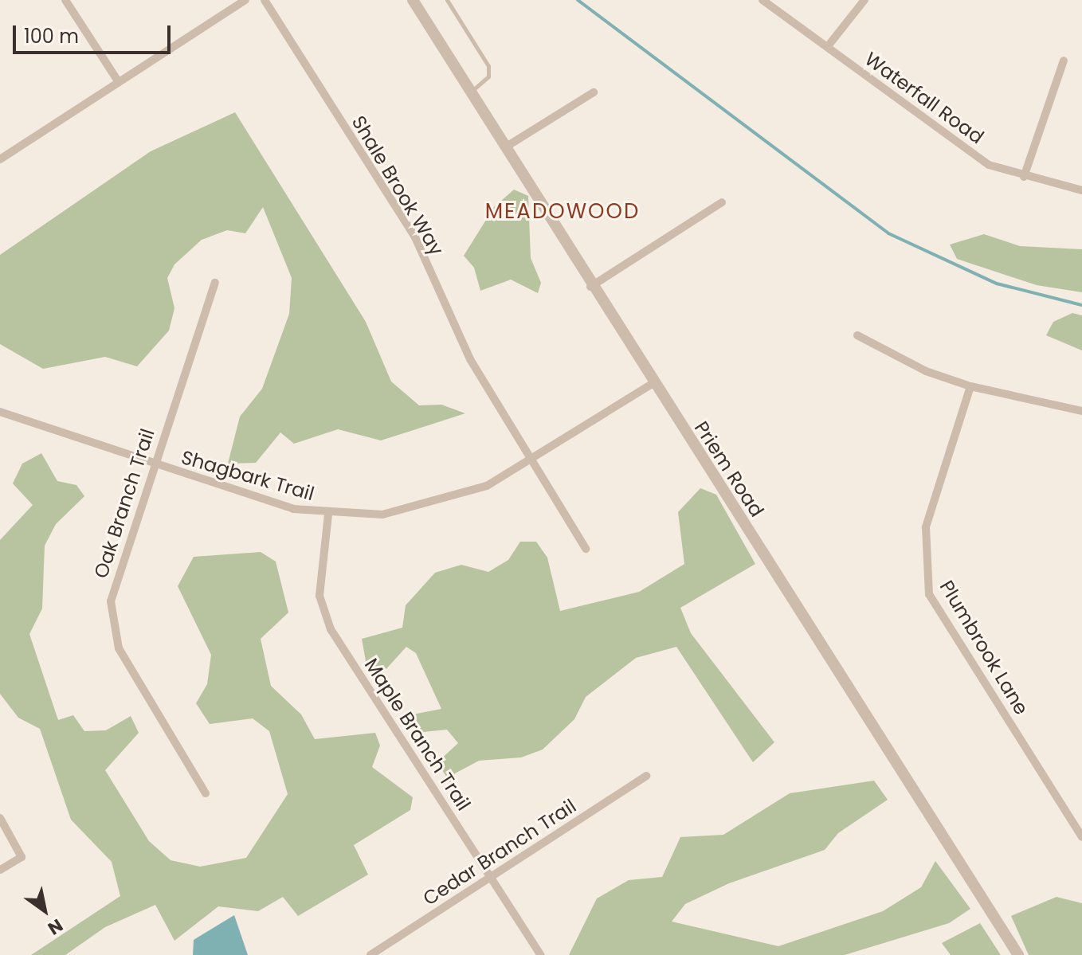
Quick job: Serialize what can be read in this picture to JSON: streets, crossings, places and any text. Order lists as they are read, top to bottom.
{
  "streets": {
    "street": [
      "Waterfall Road",
      "Shale Brook Way",
      "Priem Road",
      "Shagbark Trail",
      "Oak Branch Trail",
      "Plumbrook Lane",
      "Maple Branch Trail",
      "Cedar Branch Trail"
    ]
  },
  "crossings": [
    ["Shale Brook Way", "Shagbark Trail"],
    ["Priem Road", "Shagbark Trail"],
    ["Shagbark Trail", "Oak Branch Trail"],
    ["Shagbark Trail", "Maple Branch Trail"],
    ["Maple Branch Trail", "Cedar Branch Trail"]
  ],
  "districts": ["MEADOWOOD"],
  "scale_bar": "100 m",
  "north": "bottom right"
}
